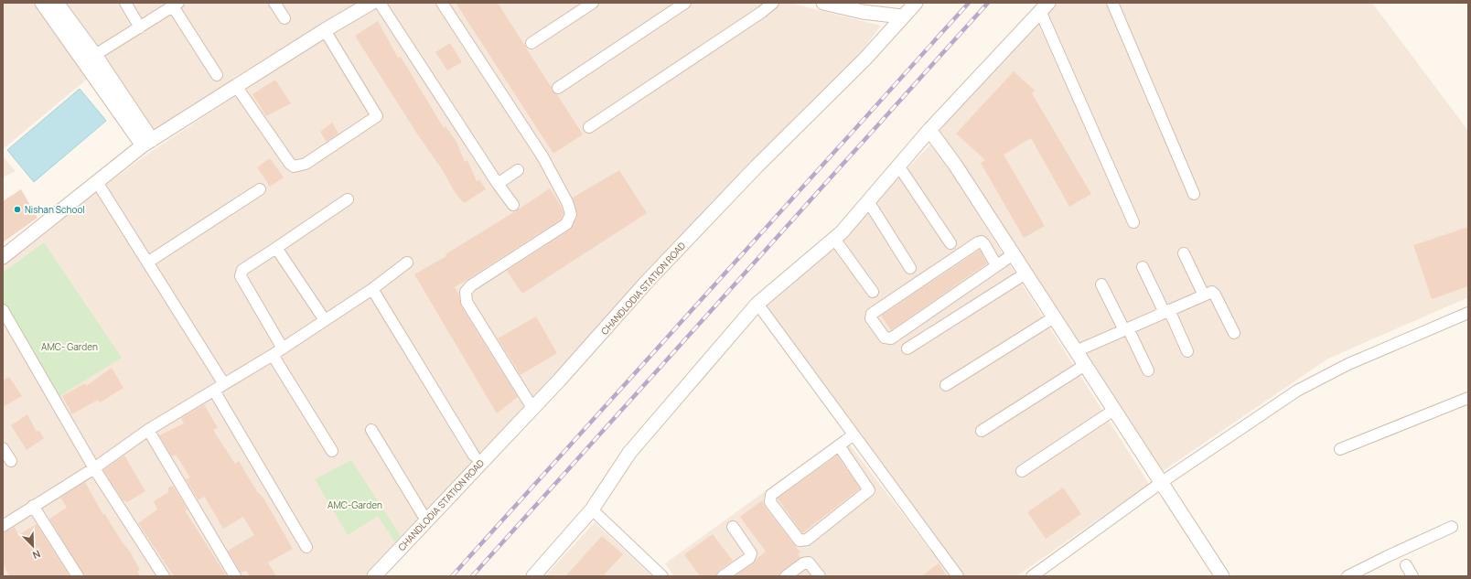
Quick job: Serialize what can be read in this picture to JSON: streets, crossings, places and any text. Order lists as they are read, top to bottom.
{
  "streets": {
    "street": ["CHANDLODIA STATION ROAD"]
  },
  "parks": ["AMC- Garden", "AMC-Garden"],
  "places": ["Nishan School"],
  "north": "bottom right"
}
